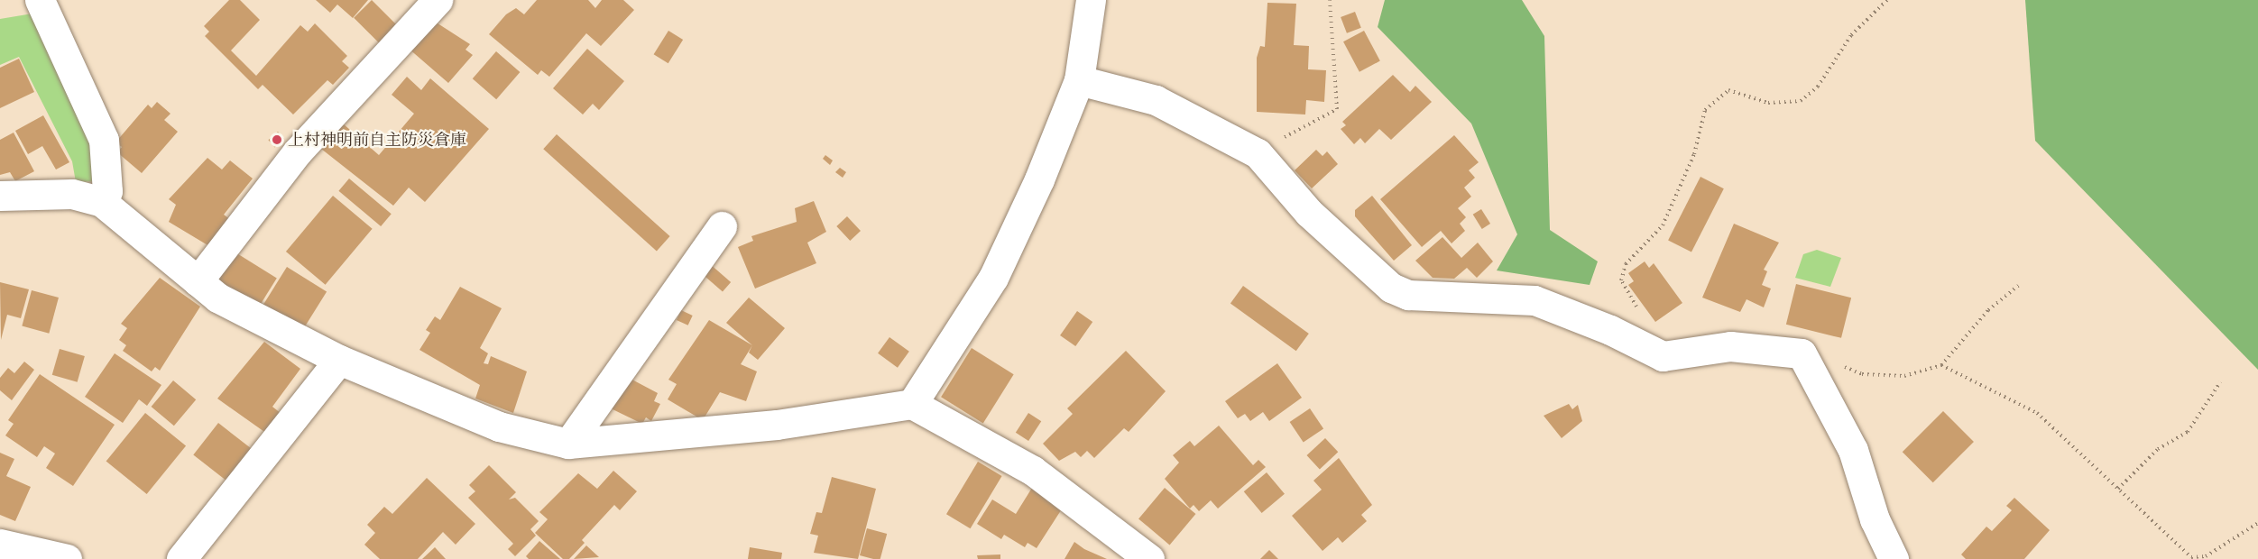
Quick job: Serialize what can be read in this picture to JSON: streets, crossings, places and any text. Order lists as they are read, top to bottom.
{
  "places": ["上村神明前自主防災倉庫"]
}
